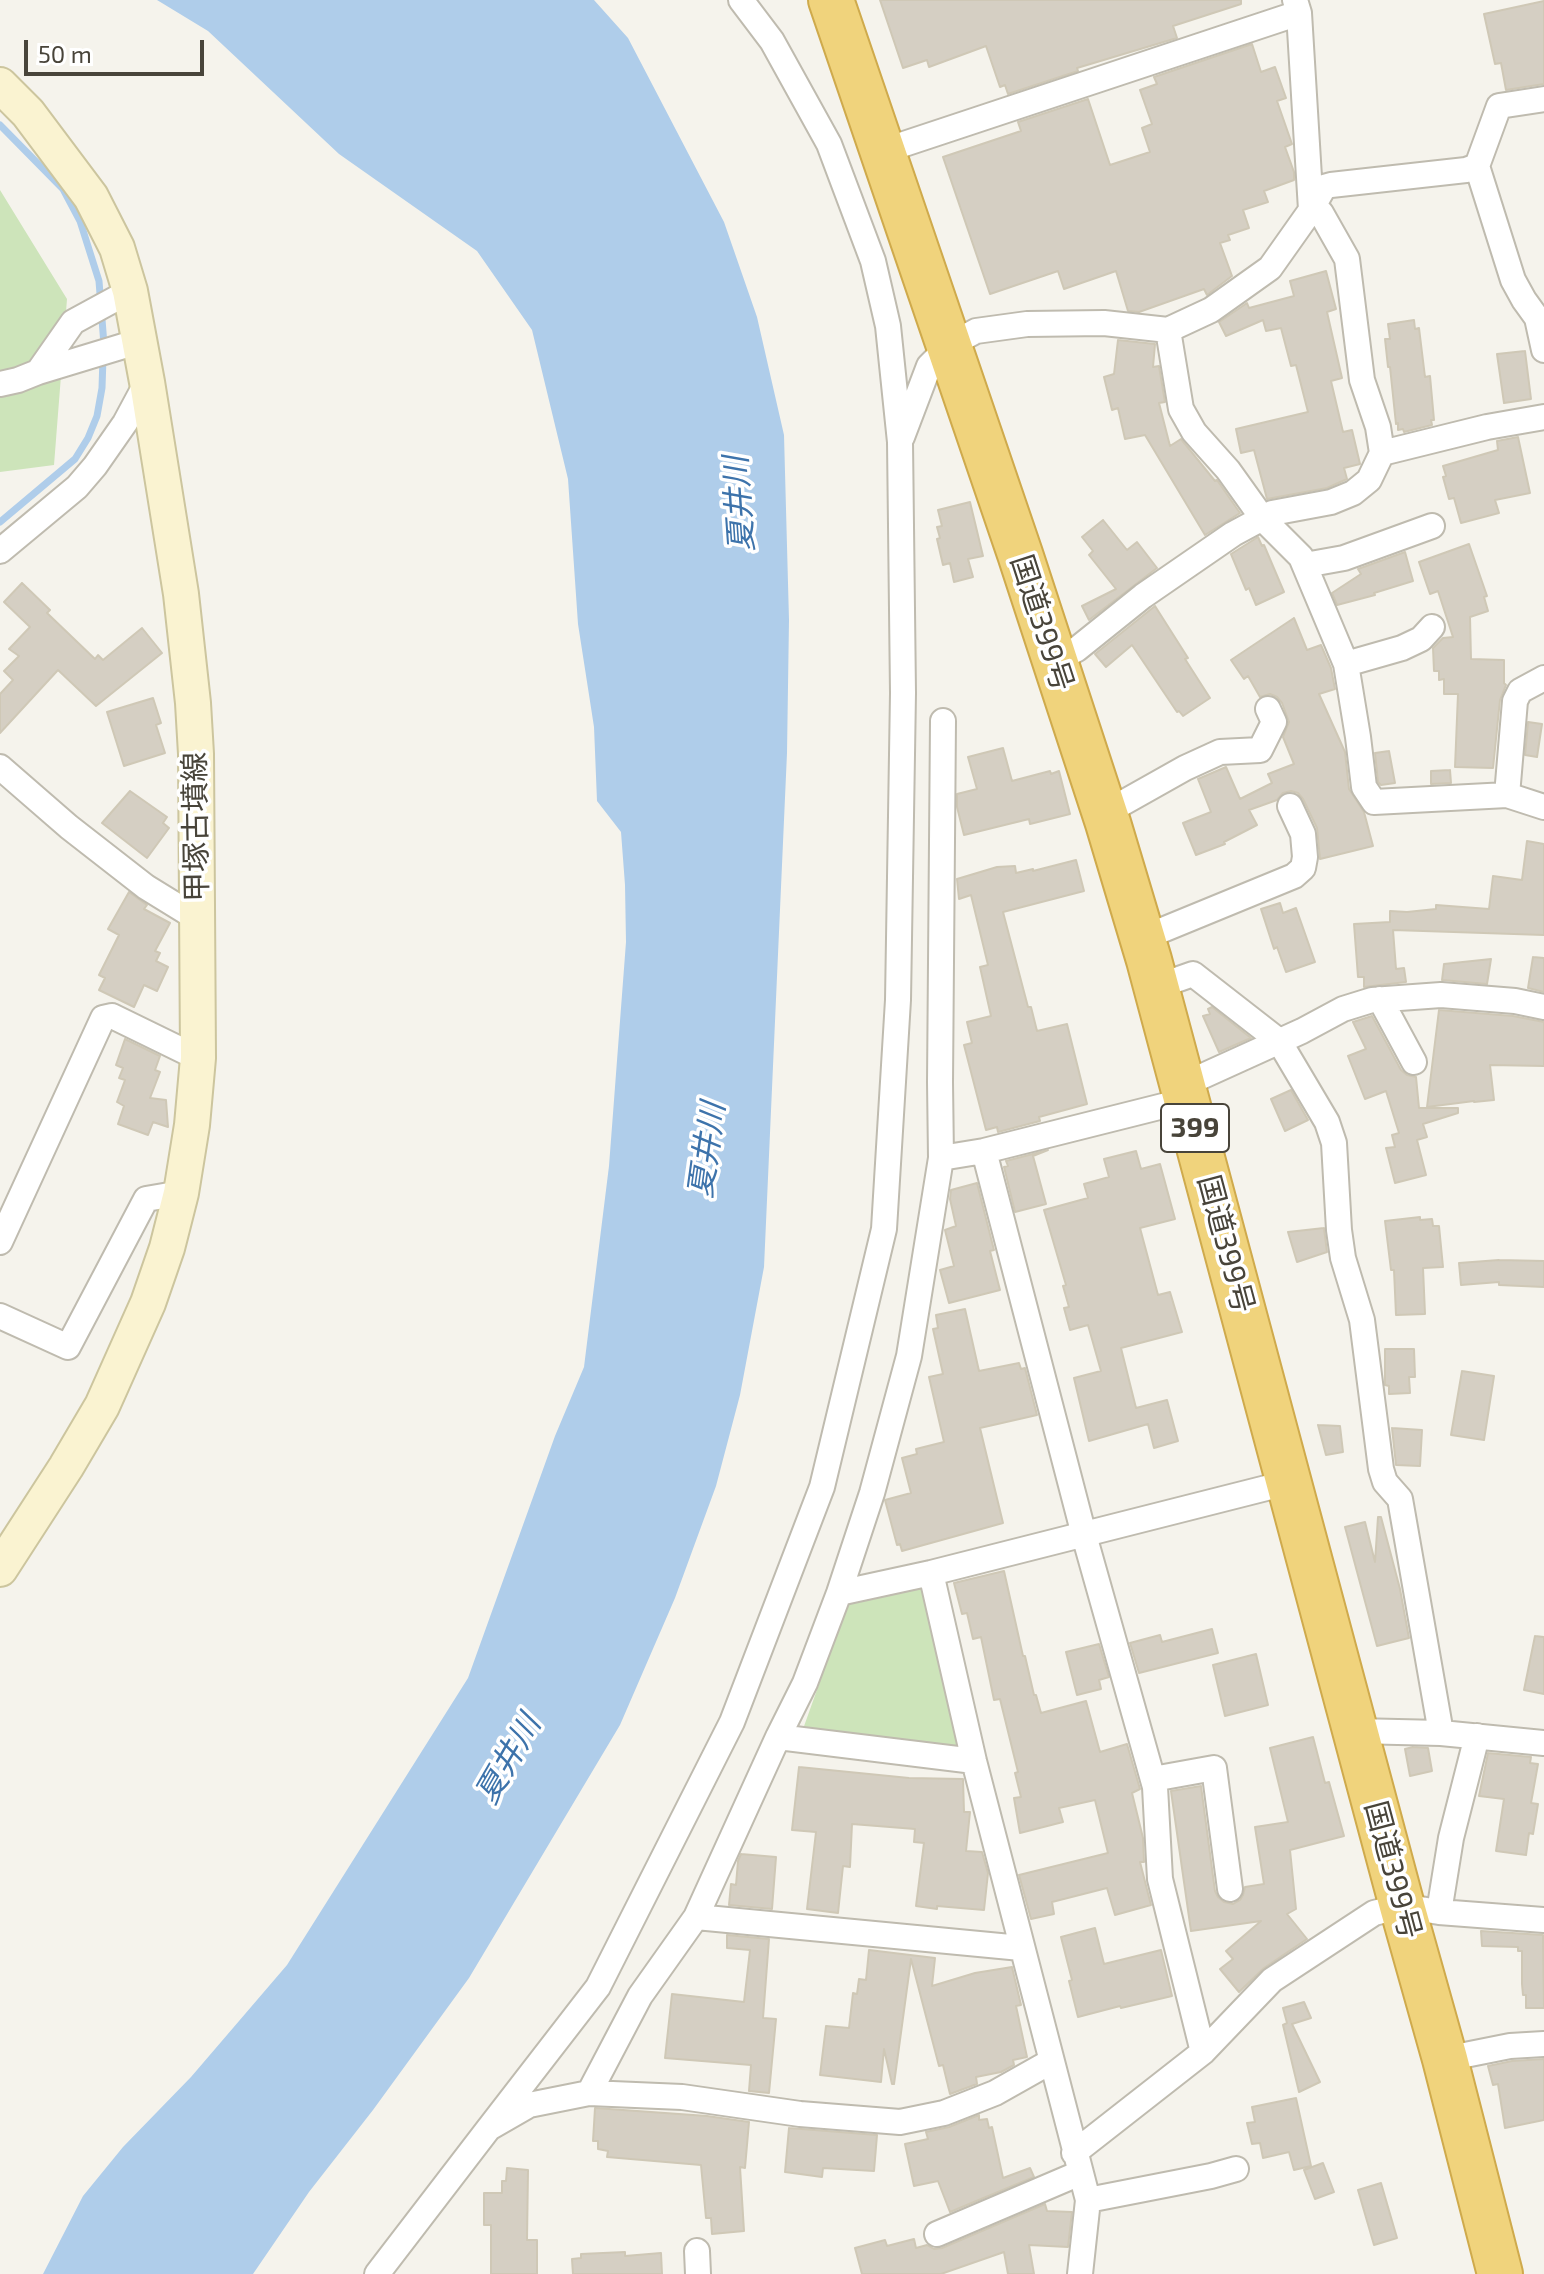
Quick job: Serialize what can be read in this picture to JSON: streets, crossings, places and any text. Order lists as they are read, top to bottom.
{
  "streets": {
    "highway": ["国道399号", "399"],
    "main road": ["甲塚古墳線"]
  },
  "water": ["夏井川"],
  "scale_bar": "50 m"
}
